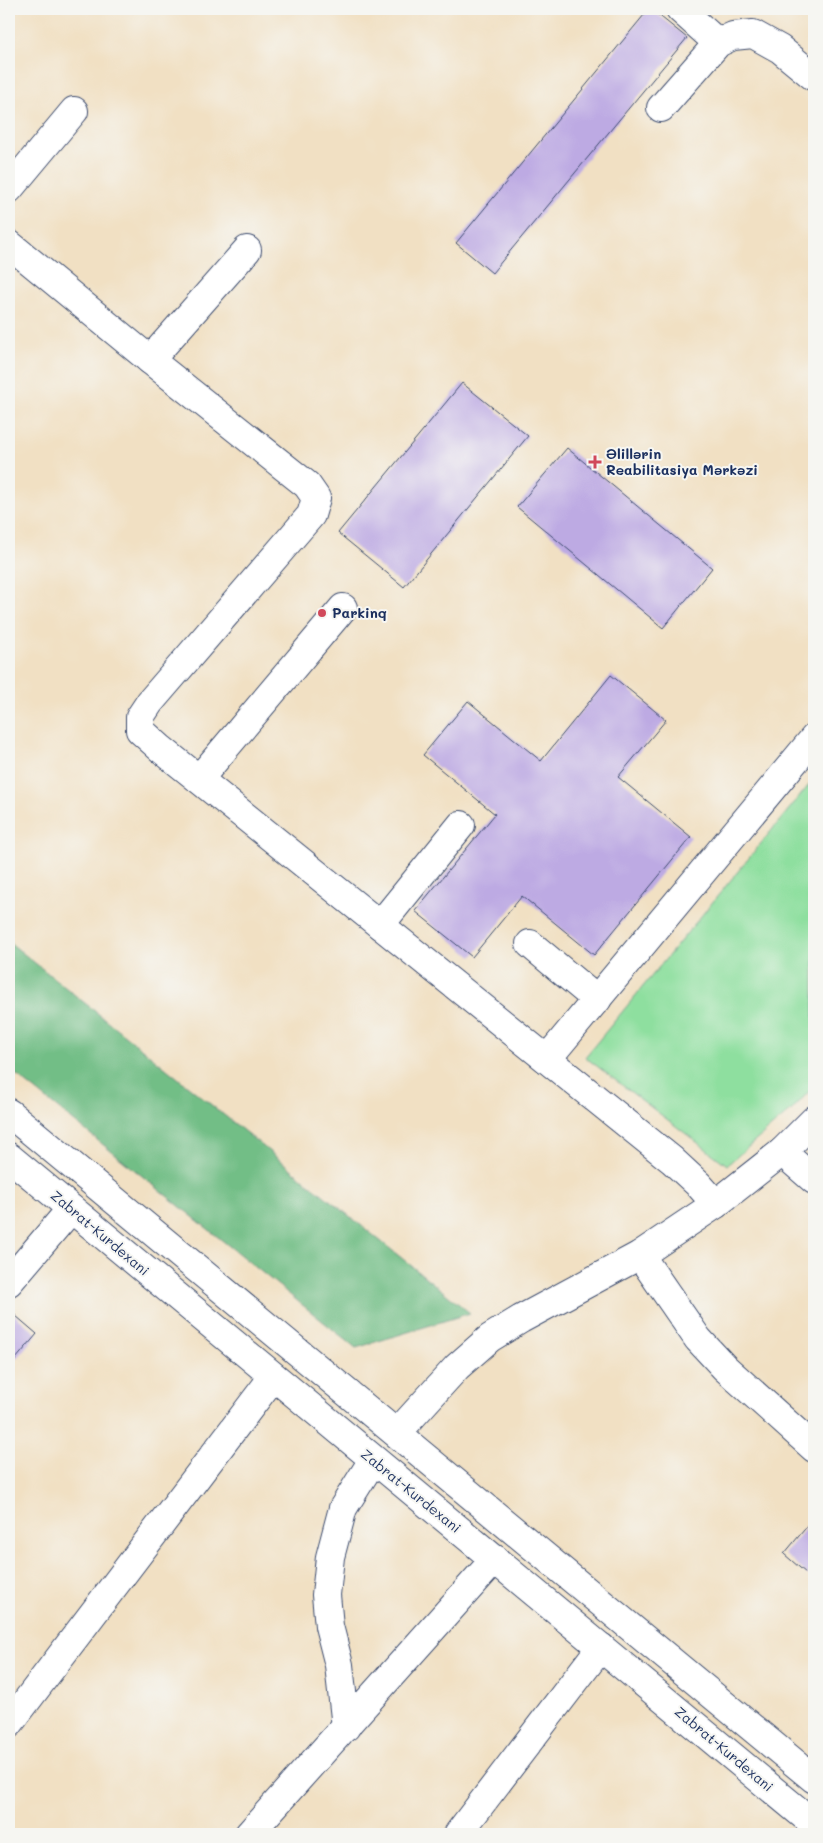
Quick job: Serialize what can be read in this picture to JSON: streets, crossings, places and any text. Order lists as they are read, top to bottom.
{
  "streets": {
    "main road": ["Zabrat-Kurdexani"]
  },
  "places": {
    "health": ["Əlillərin Reabilitasiya Mərkəzi"],
    "other": ["Parkinq"]
  }
}
